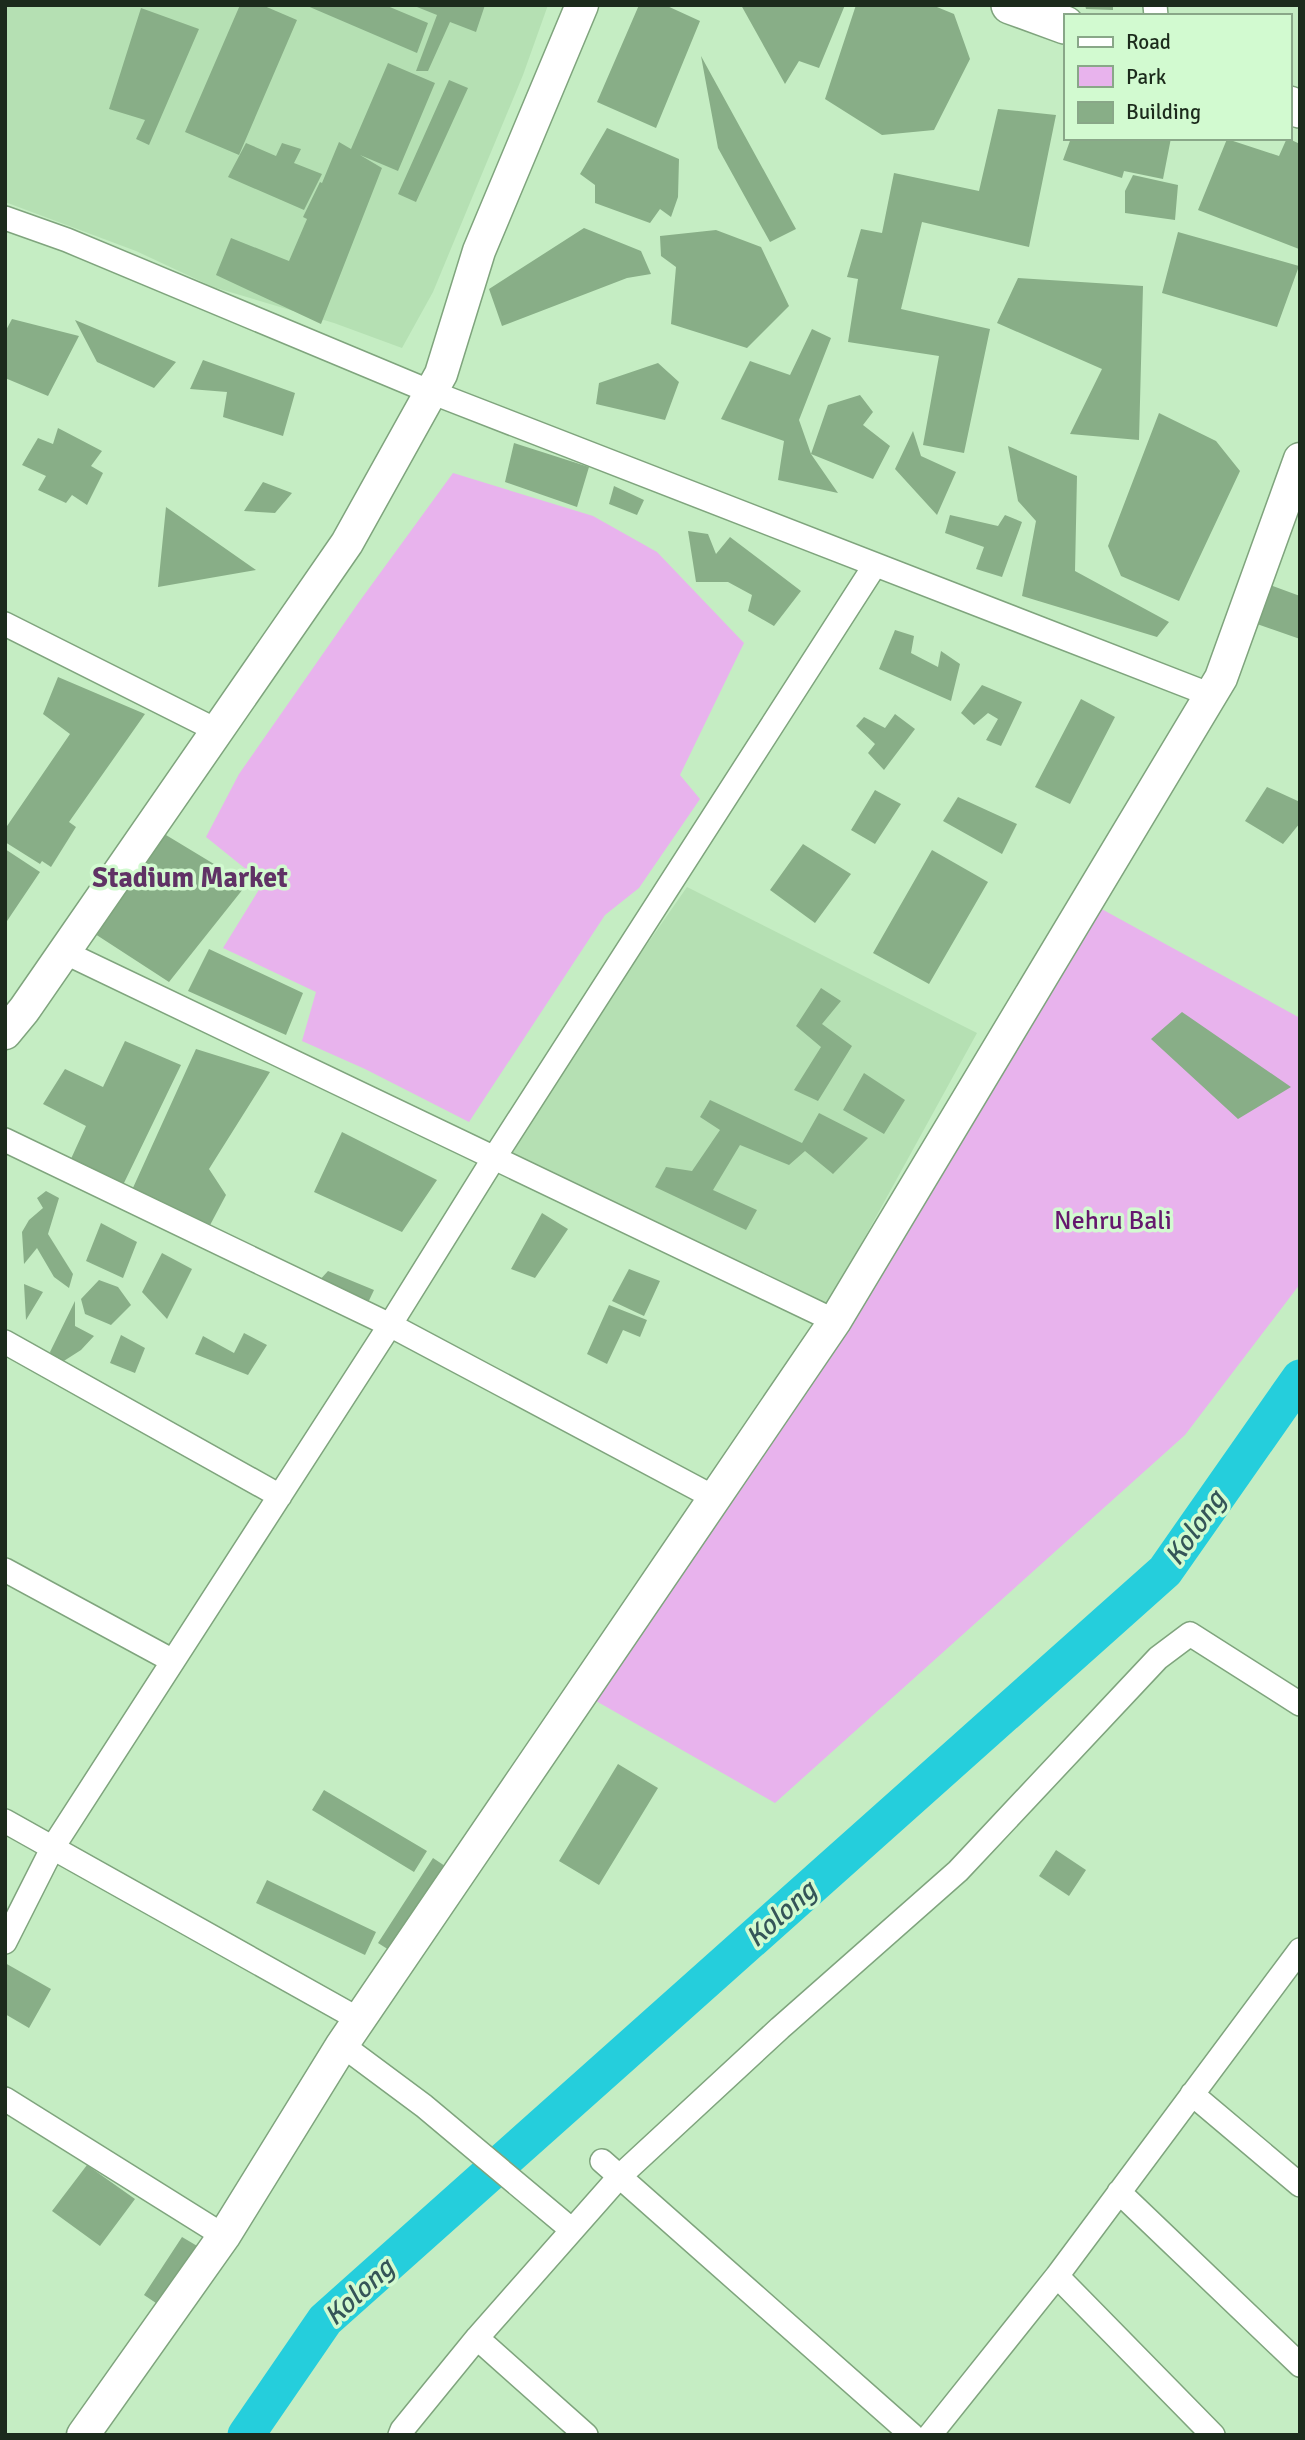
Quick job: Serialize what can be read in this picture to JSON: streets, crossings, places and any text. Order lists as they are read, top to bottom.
{
  "districts": ["Stadium Market"],
  "water": ["Kolong"],
  "parks": ["Nehru Bali"],
  "legend": ["Road", "Park", "Building"]
}
